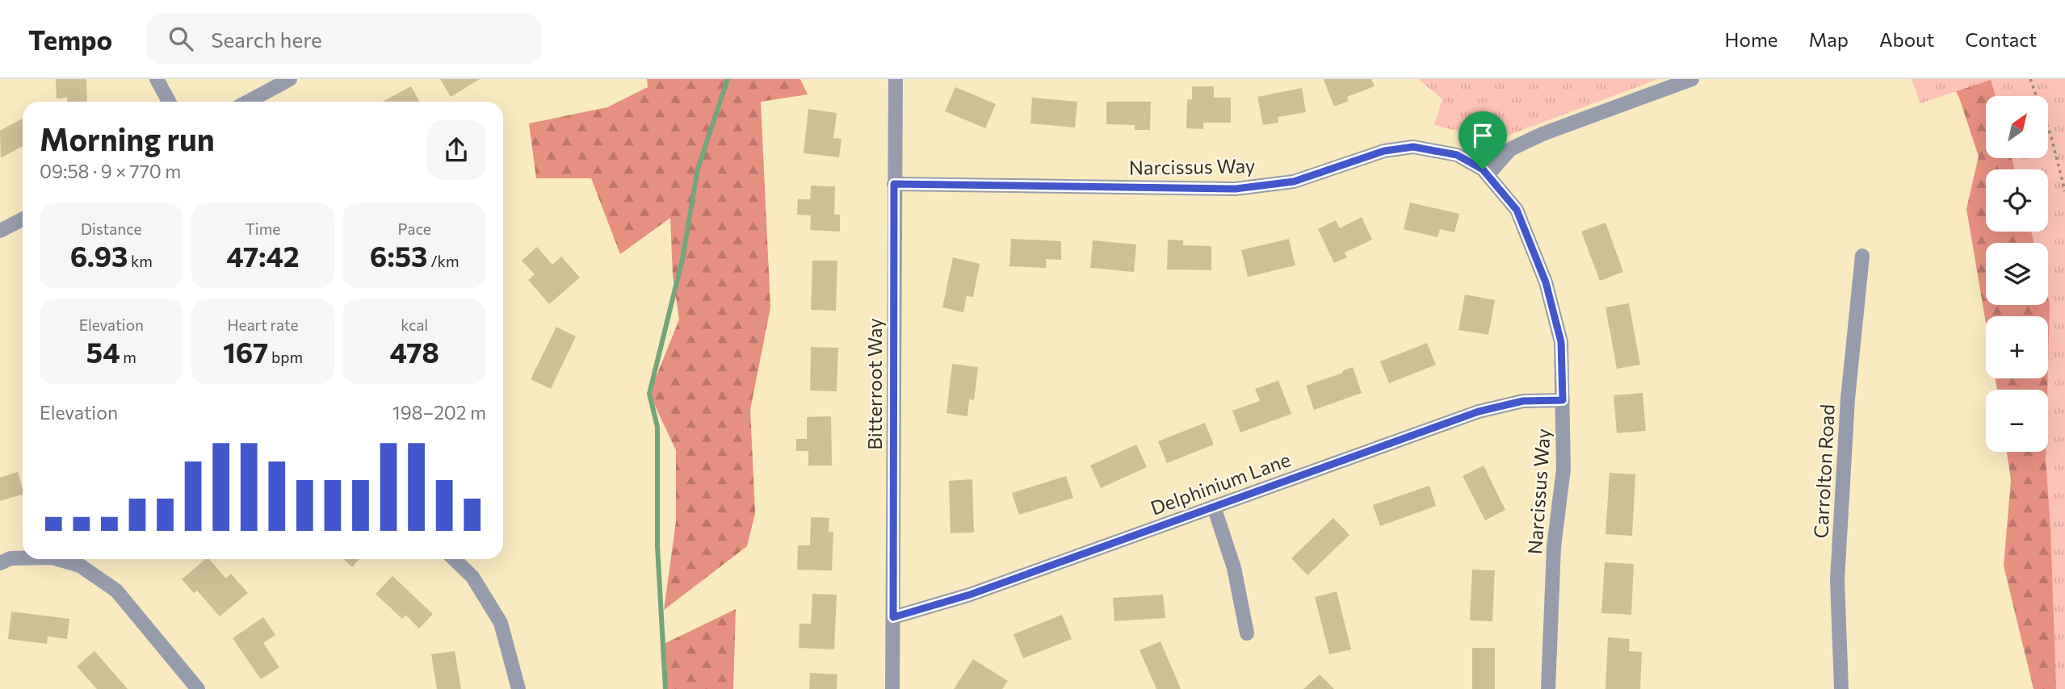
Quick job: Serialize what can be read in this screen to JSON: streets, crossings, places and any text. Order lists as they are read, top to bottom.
{
  "streets": {
    "street": [
      "Narcissus Way",
      "Bitterroot Way",
      "Carrolton Road",
      "Delphinium Lane"
    ]
  },
  "crossings": [
    ["Narcissus Way", "Bitterroot Way"],
    ["Narcissus Way", "Delphinium Lane"],
    ["Bitterroot Way", "Delphinium Lane"]
  ],
  "north": "top right",
  "page": {
    "header": "Tempo",
    "search": "Search here",
    "nav": [
      "Home",
      "Map",
      "About",
      "Contact"
    ],
    "map_buttons": ["+", "−"],
    "heading": ["Morning run", "09:58 · 9 × 770 m"],
    "stats": [
      ["Distance", "6.93 km"],
      ["Time", "47:42"],
      ["Pace", "6:53 /km"],
      ["Elevation", "54 m"],
      ["Heart rate", "167 bpm"],
      ["kcal", "478"]
    ],
    "chart": ["Elevation", "198–202 m"]
  }
}
